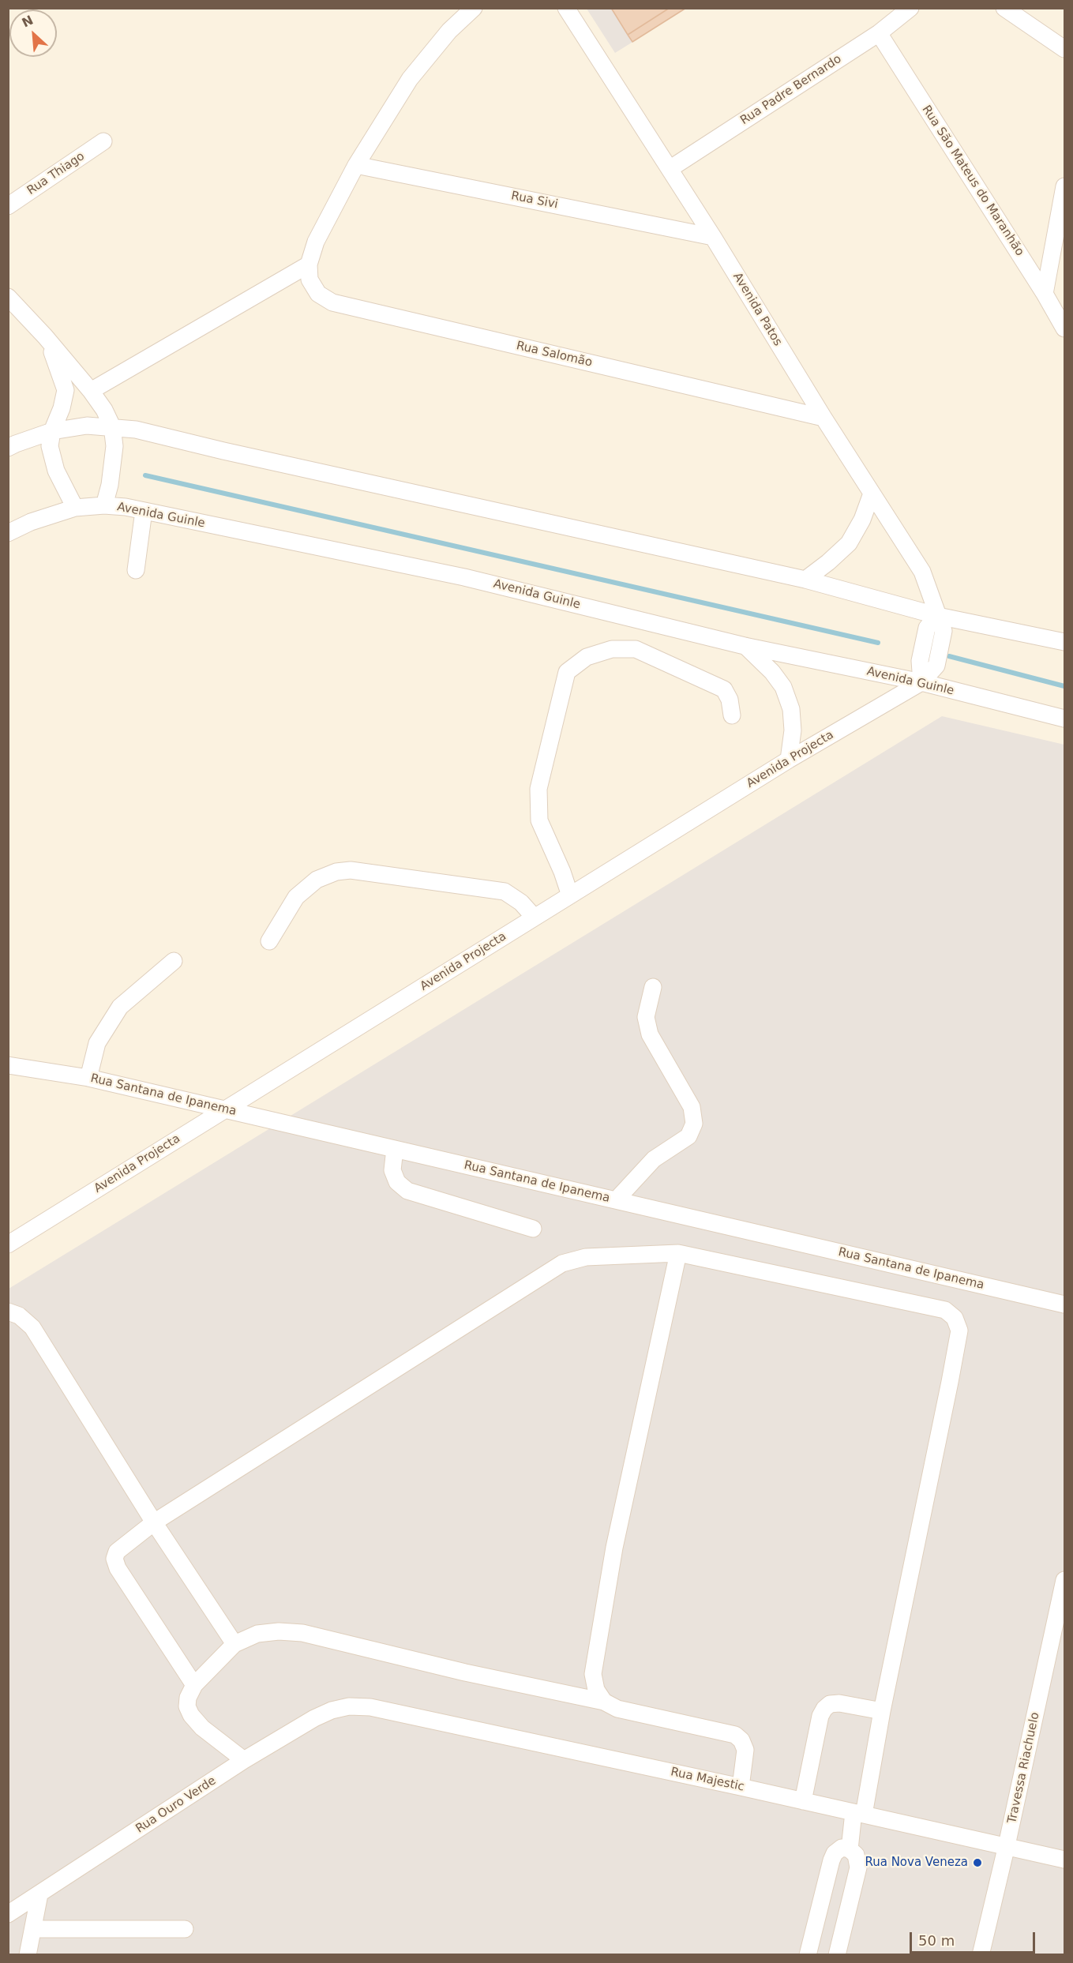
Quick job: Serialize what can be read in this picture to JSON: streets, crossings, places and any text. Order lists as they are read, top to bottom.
{
  "streets": {
    "street": [
      "Rua Padre Bernardo",
      "Rua Thiago",
      "Rua São Mateus do Maranhão",
      "Rua Sivi",
      "Avenida Patos",
      "Rua Salomão",
      "Avenida Guinle",
      "Avenida Projecta",
      "Rua Santana de Ipanema",
      "Travessa Riachuelo",
      "Rua Majestic",
      "Rua Ouro Verde"
    ]
  },
  "crossings": [
    ["Rua Padre Bernardo", "Rua São Mateus do Maranhão"],
    ["Rua Padre Bernardo", "Avenida Patos"],
    ["Rua Sivi", "Avenida Patos"],
    ["Avenida Patos", "Rua Salomão"],
    ["Avenida Guinle", "Avenida Projecta"],
    ["Avenida Projecta", "Rua Santana de Ipanema"],
    ["Travessa Riachuelo", "Rua Majestic"],
    ["Rua Majestic", "Rua Ouro Verde"]
  ],
  "places": ["Rua Nova Veneza"],
  "scale_bar": "50 m",
  "north": "top left"
}
